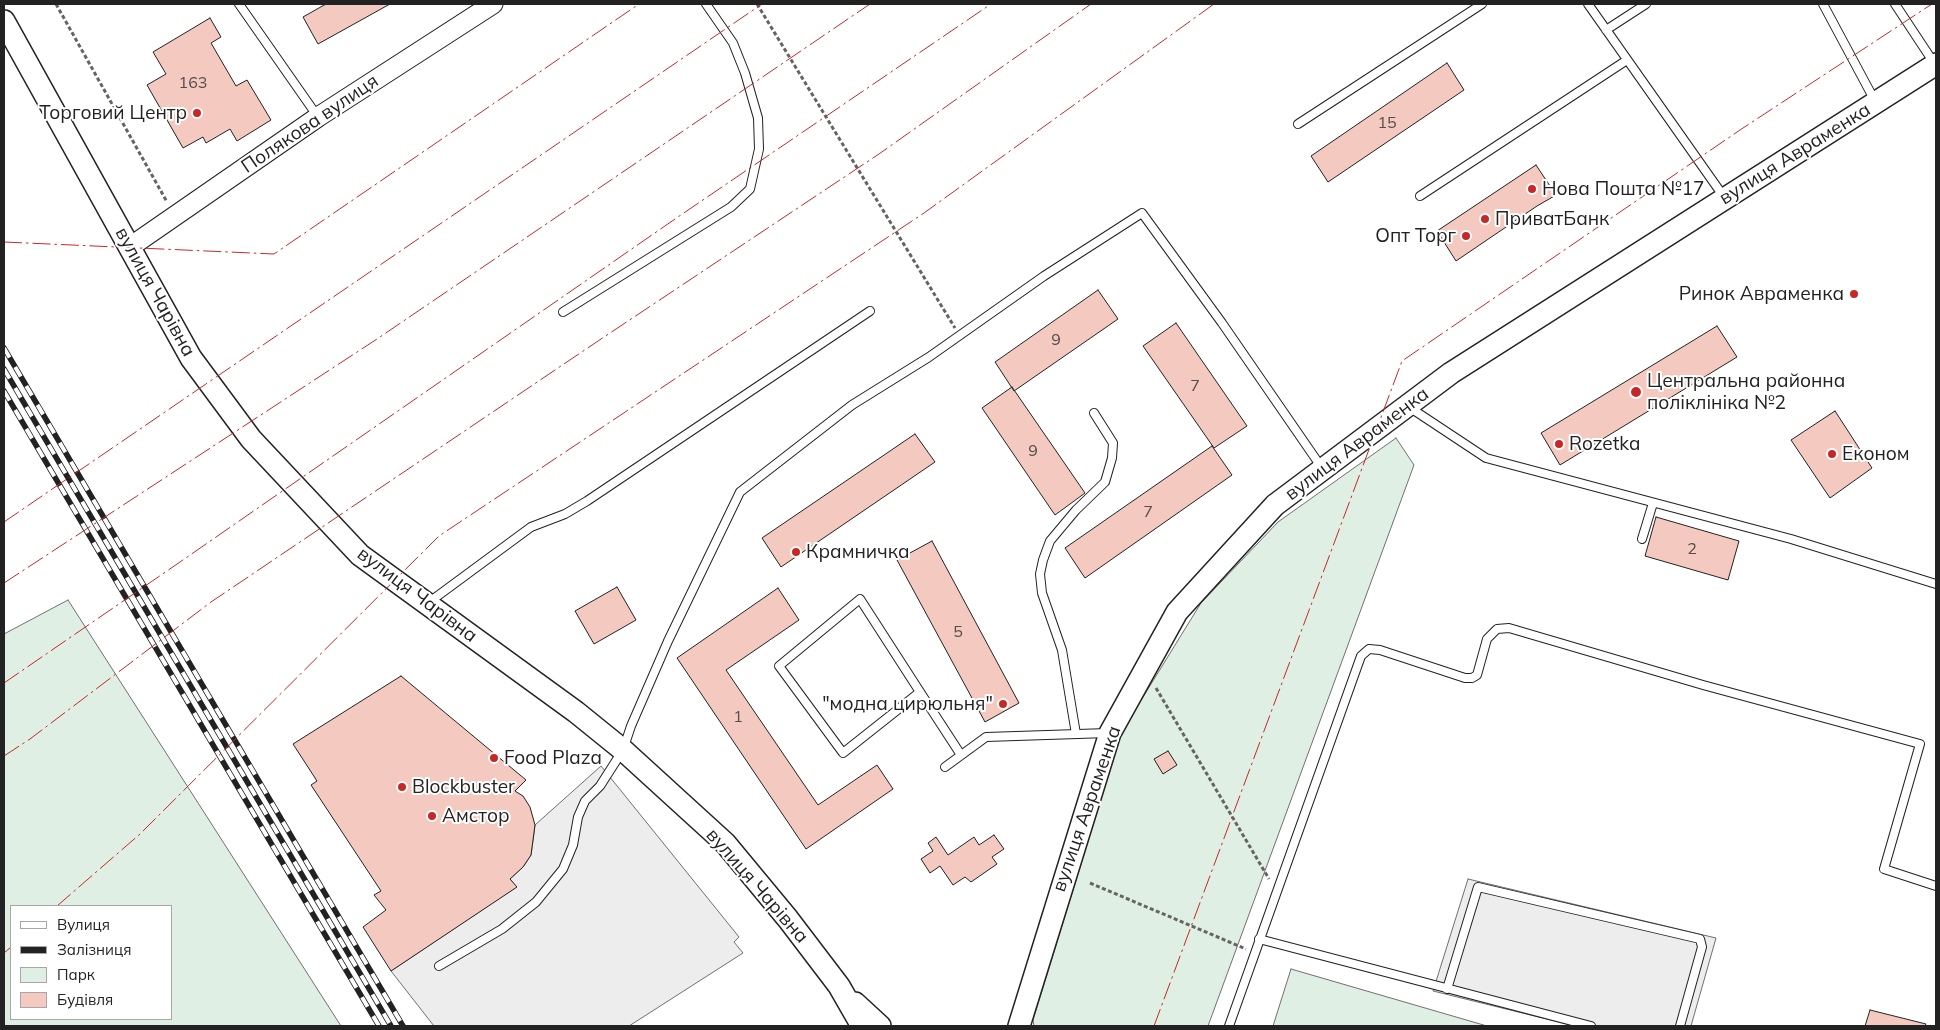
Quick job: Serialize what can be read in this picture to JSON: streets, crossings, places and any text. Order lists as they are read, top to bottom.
{
  "streets": {
    "main road": ["вулиця Авраменка", "вулиця Чарівна"],
    "street": ["Полякова вулиця"]
  },
  "crossings": [
    ["Полякова вулиця", "вулиця Чарівна"]
  ],
  "places": [
    "Торговий Центр",
    "Нова Пошта №17",
    "ПриватБанк",
    "Опт Торг",
    "Ринок Авраменка",
    "Центральна районна поліклініка №2",
    "Rozetka",
    "Економ",
    "Крамничка",
    "\"модна цирюльня\"",
    "Food Plaza",
    "Blockbuster",
    "Амстор"
  ],
  "house_numbers": [
    "163",
    "15",
    "9",
    "7",
    "9",
    "7",
    "2",
    "5",
    "1"
  ],
  "legend": [
    "Вулиця",
    "Залізниця",
    "Парк",
    "Будівля"
  ]
}
